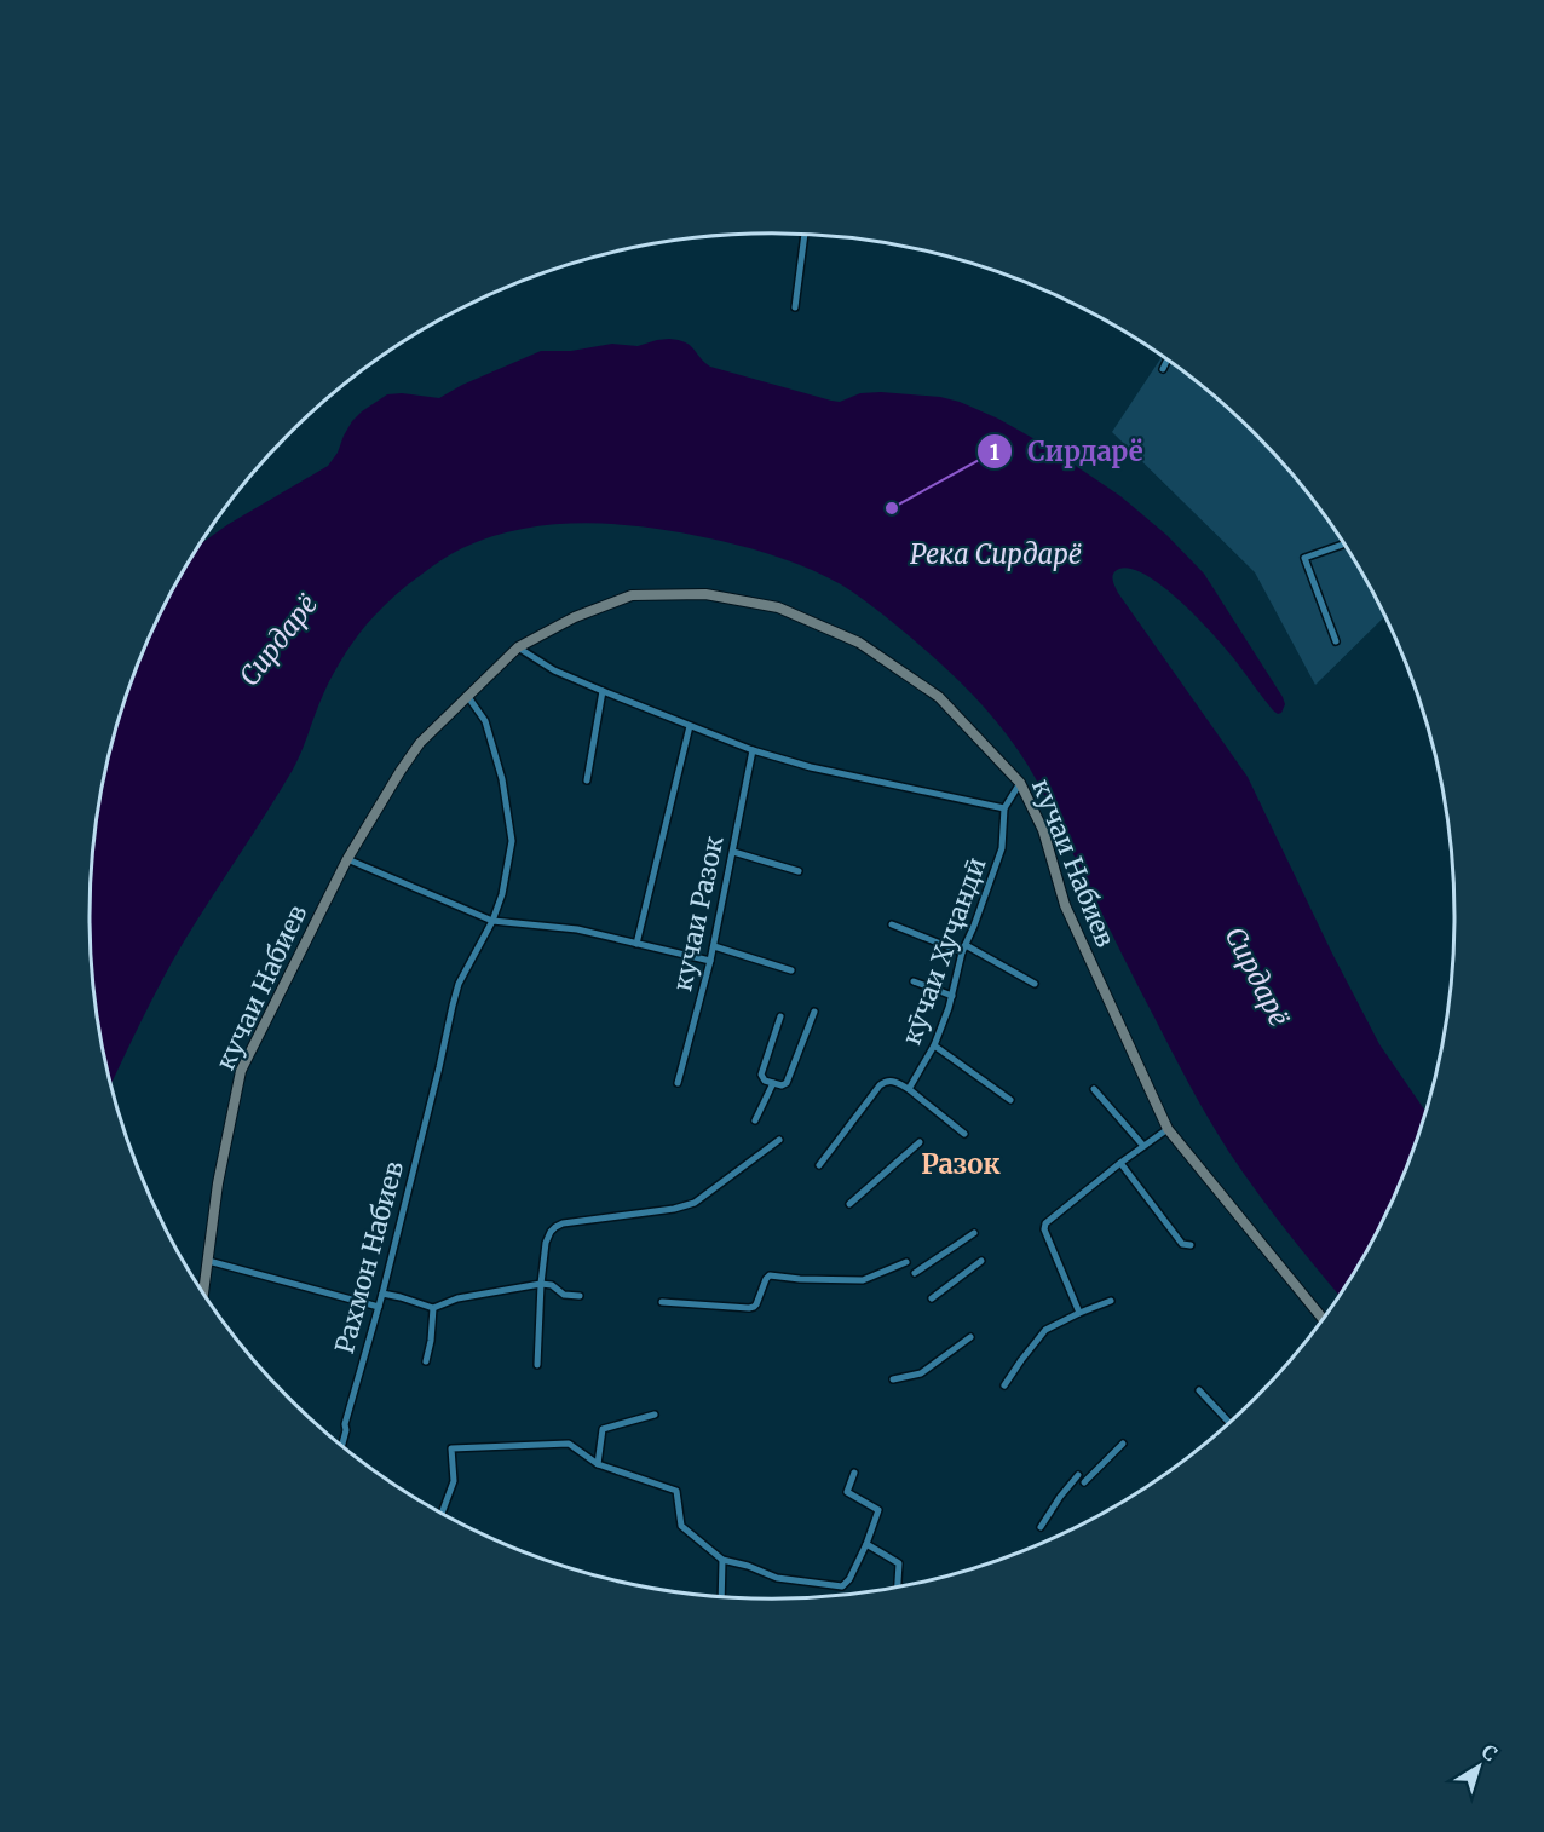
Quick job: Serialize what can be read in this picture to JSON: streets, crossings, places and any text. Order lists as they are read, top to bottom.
{
  "streets": {
    "main road": ["кучаи Набиев"],
    "street": ["кучаи Разок", "кӯчаи Хуҷандӣ", "Рахмон Набиев"]
  },
  "crossings": [
    ["кучаи Набиев", "кучаи Разок"],
    ["кучаи Набиев", "кӯчаи Хуҷандӣ"]
  ],
  "districts": ["Разок"],
  "water": ["Река Сирдарё", "Сирдарё"],
  "places": ["Сирдарё"],
  "north": "top right"
}
